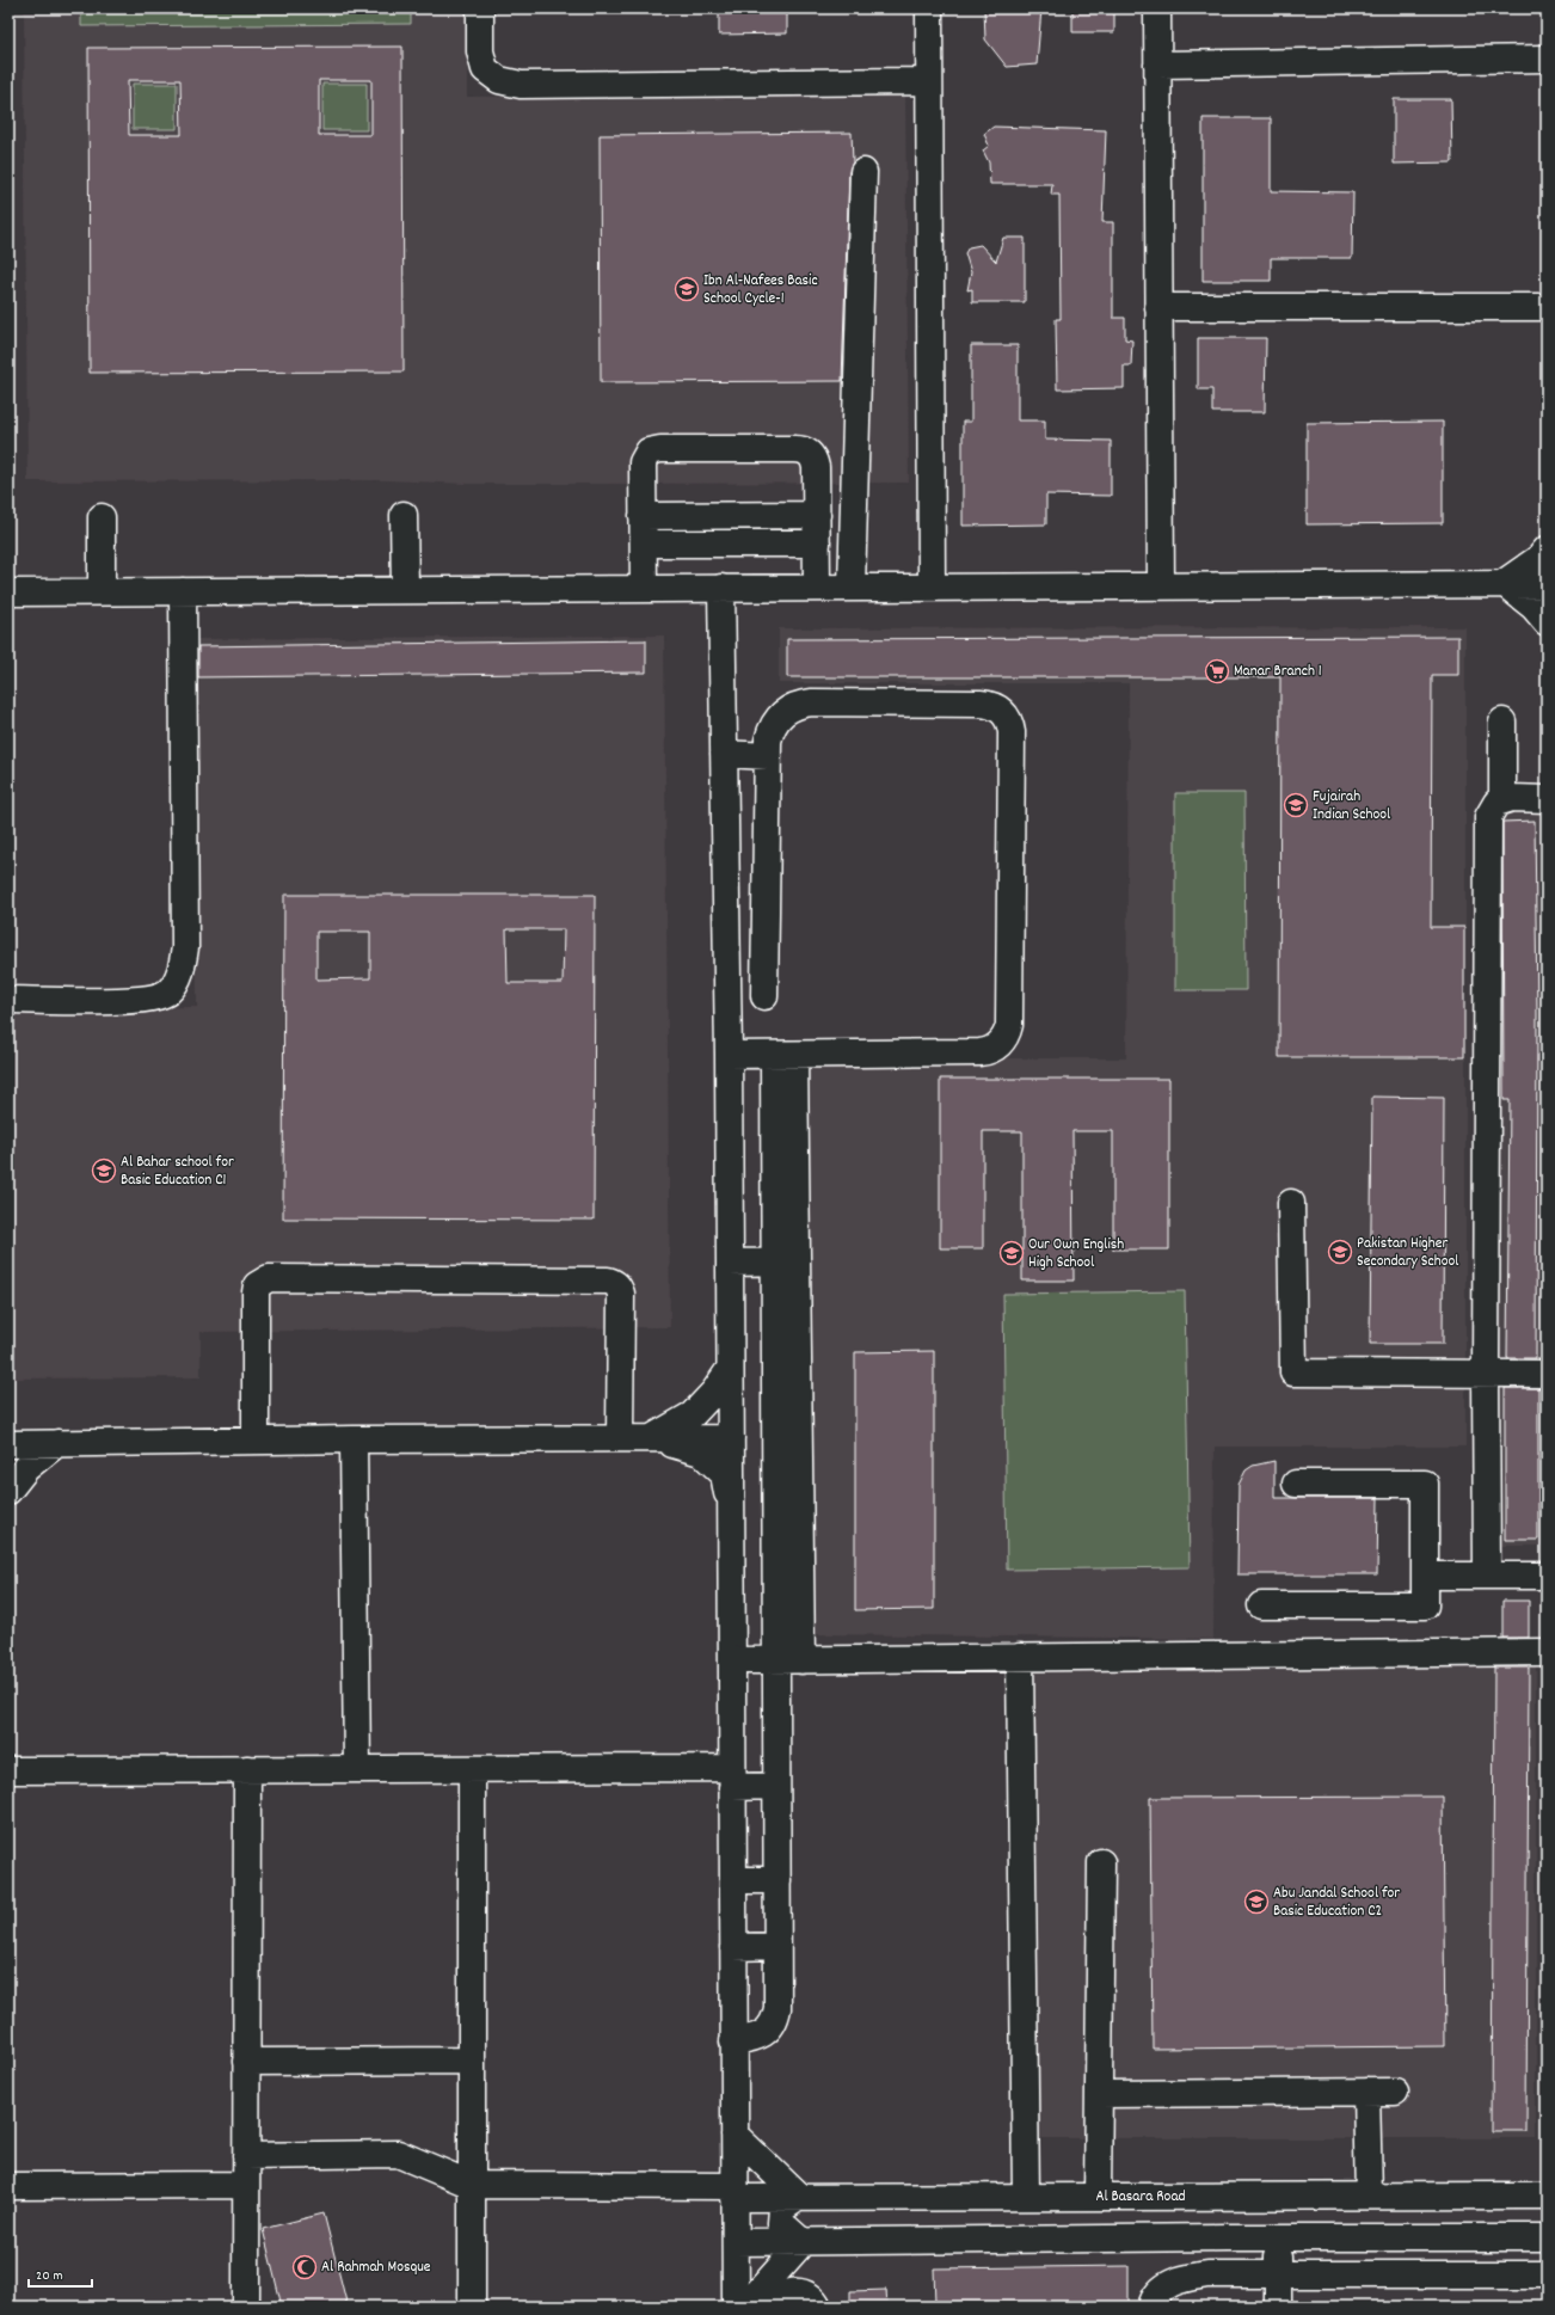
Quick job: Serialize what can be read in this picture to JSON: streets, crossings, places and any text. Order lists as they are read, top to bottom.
{
  "streets": {
    "street": ["Al Basara Road"]
  },
  "places": {
    "school or university": [
      "Ibn Al-Nafees Basic School Cycle-1",
      "Fujairah Indian School",
      "Al Bahar school for Basic Education C1",
      "Pakistan Higher Secondary School",
      "Our Own English High School",
      "Abu Jandal School for Basic Education C2"
    ],
    "supermarket": ["Manar Branch 1"],
    "mosque": ["Al Rahmah Mosque"]
  },
  "scale_bar": "20 m"
}
